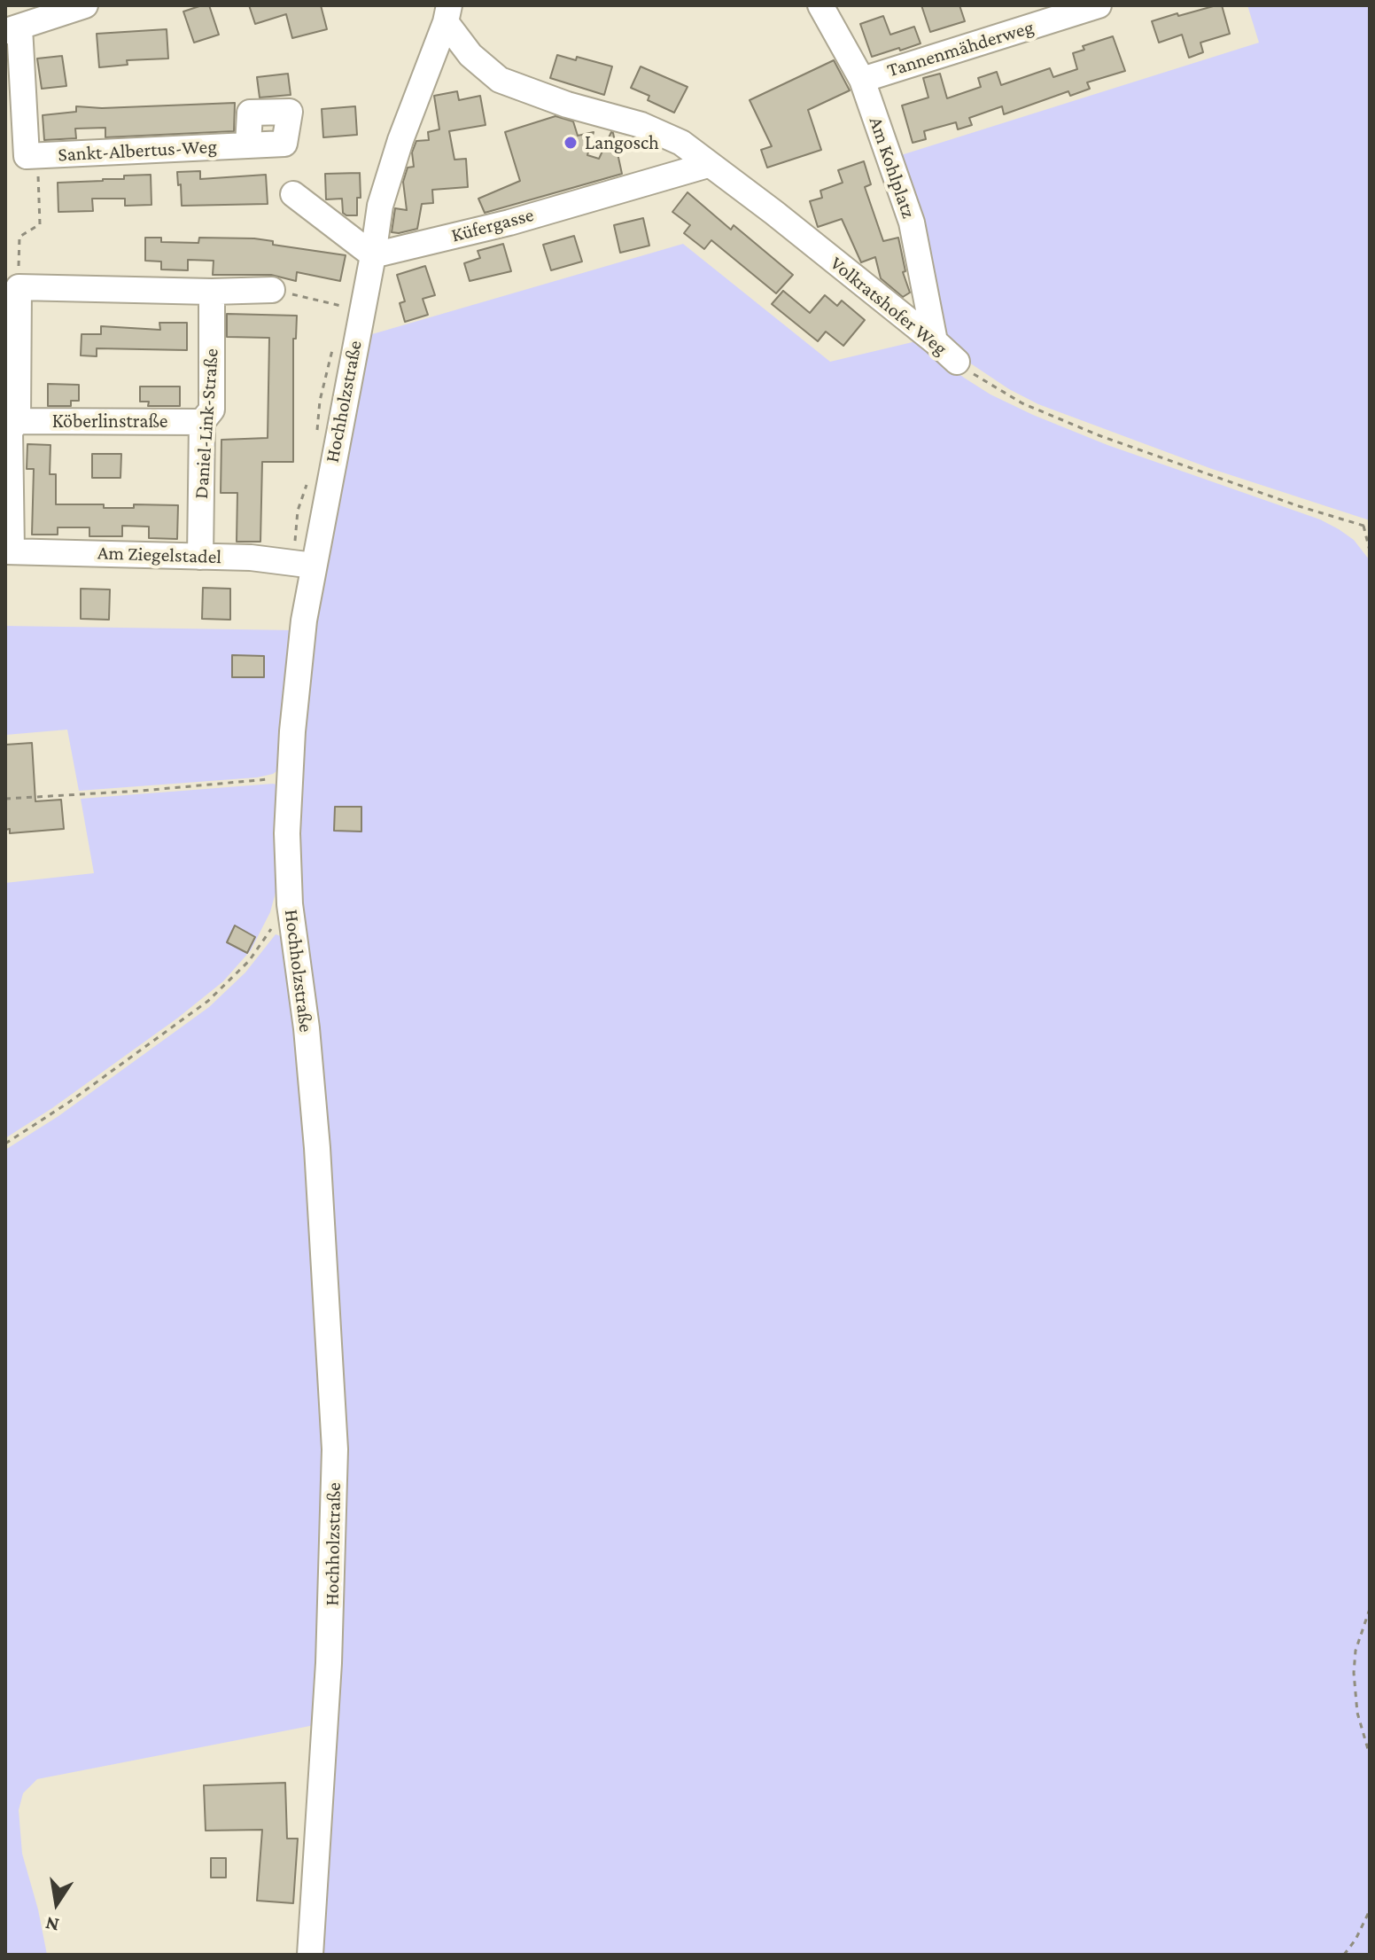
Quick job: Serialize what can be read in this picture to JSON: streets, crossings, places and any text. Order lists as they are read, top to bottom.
{
  "streets": {
    "street": [
      "Tannenmähderweg",
      "Sankt-Albertus-Weg",
      "Am Kohlplatz",
      "Küfergasse",
      "Volkratshofer Weg",
      "Hochholzstraße",
      "Köberlinstraße",
      "Daniel-Link-Straße",
      "Am Ziegelstadel"
    ]
  },
  "crossings": [
    ["Tannenmähderweg", "Am Kohlplatz"],
    ["Am Kohlplatz", "Volkratshofer Weg"],
    ["Küfergasse", "Volkratshofer Weg"],
    ["Küfergasse", "Hochholzstraße"],
    ["Volkratshofer Weg", "Hochholzstraße"],
    ["Hochholzstraße", "Am Ziegelstadel"],
    ["Köberlinstraße", "Daniel-Link-Straße"],
    ["Daniel-Link-Straße", "Am Ziegelstadel"]
  ],
  "places": ["Langosch"],
  "north": "bottom"
}
